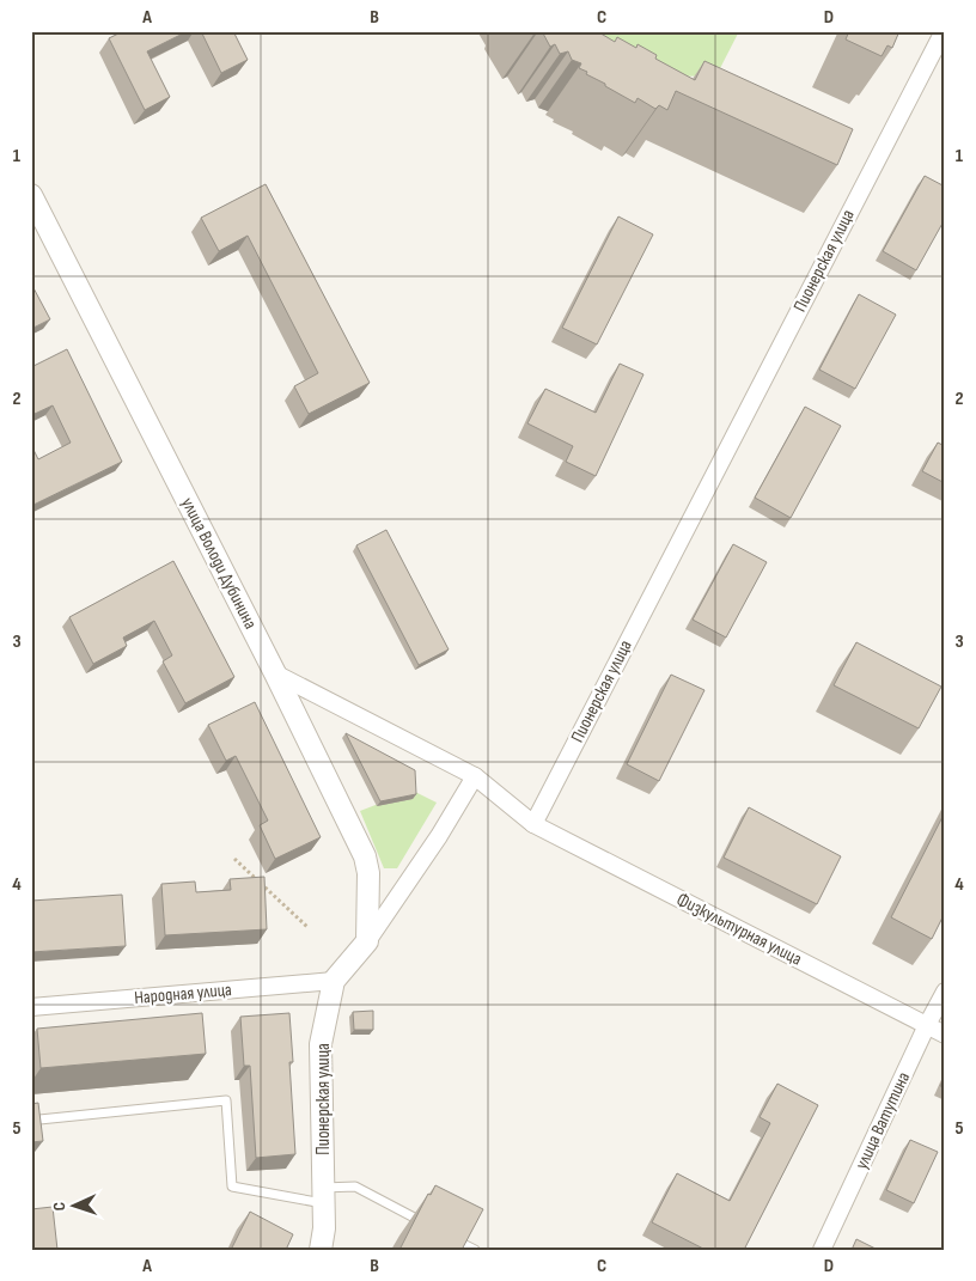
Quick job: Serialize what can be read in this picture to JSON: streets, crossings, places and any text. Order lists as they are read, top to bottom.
{
  "streets": {
    "street": [
      "Пионерская улица",
      "улица Володи Дубинина",
      "Физкультурная улица",
      "Народная улица",
      "улица Ватутина"
    ]
  },
  "crossings": [
    ["Пионерская улица", "улица Володи Дубинина"],
    ["Пионерская улица", "Физкультурная улица"],
    ["Пионерская улица", "Народная улица"],
    ["Физкультурная улица", "улица Ватутина"]
  ],
  "north": "left",
  "grid": {
    "columns": [
      "A",
      "B",
      "C",
      "D"
    ],
    "rows": [
      "1",
      "2",
      "3",
      "4",
      "5"
    ]
  }
}
